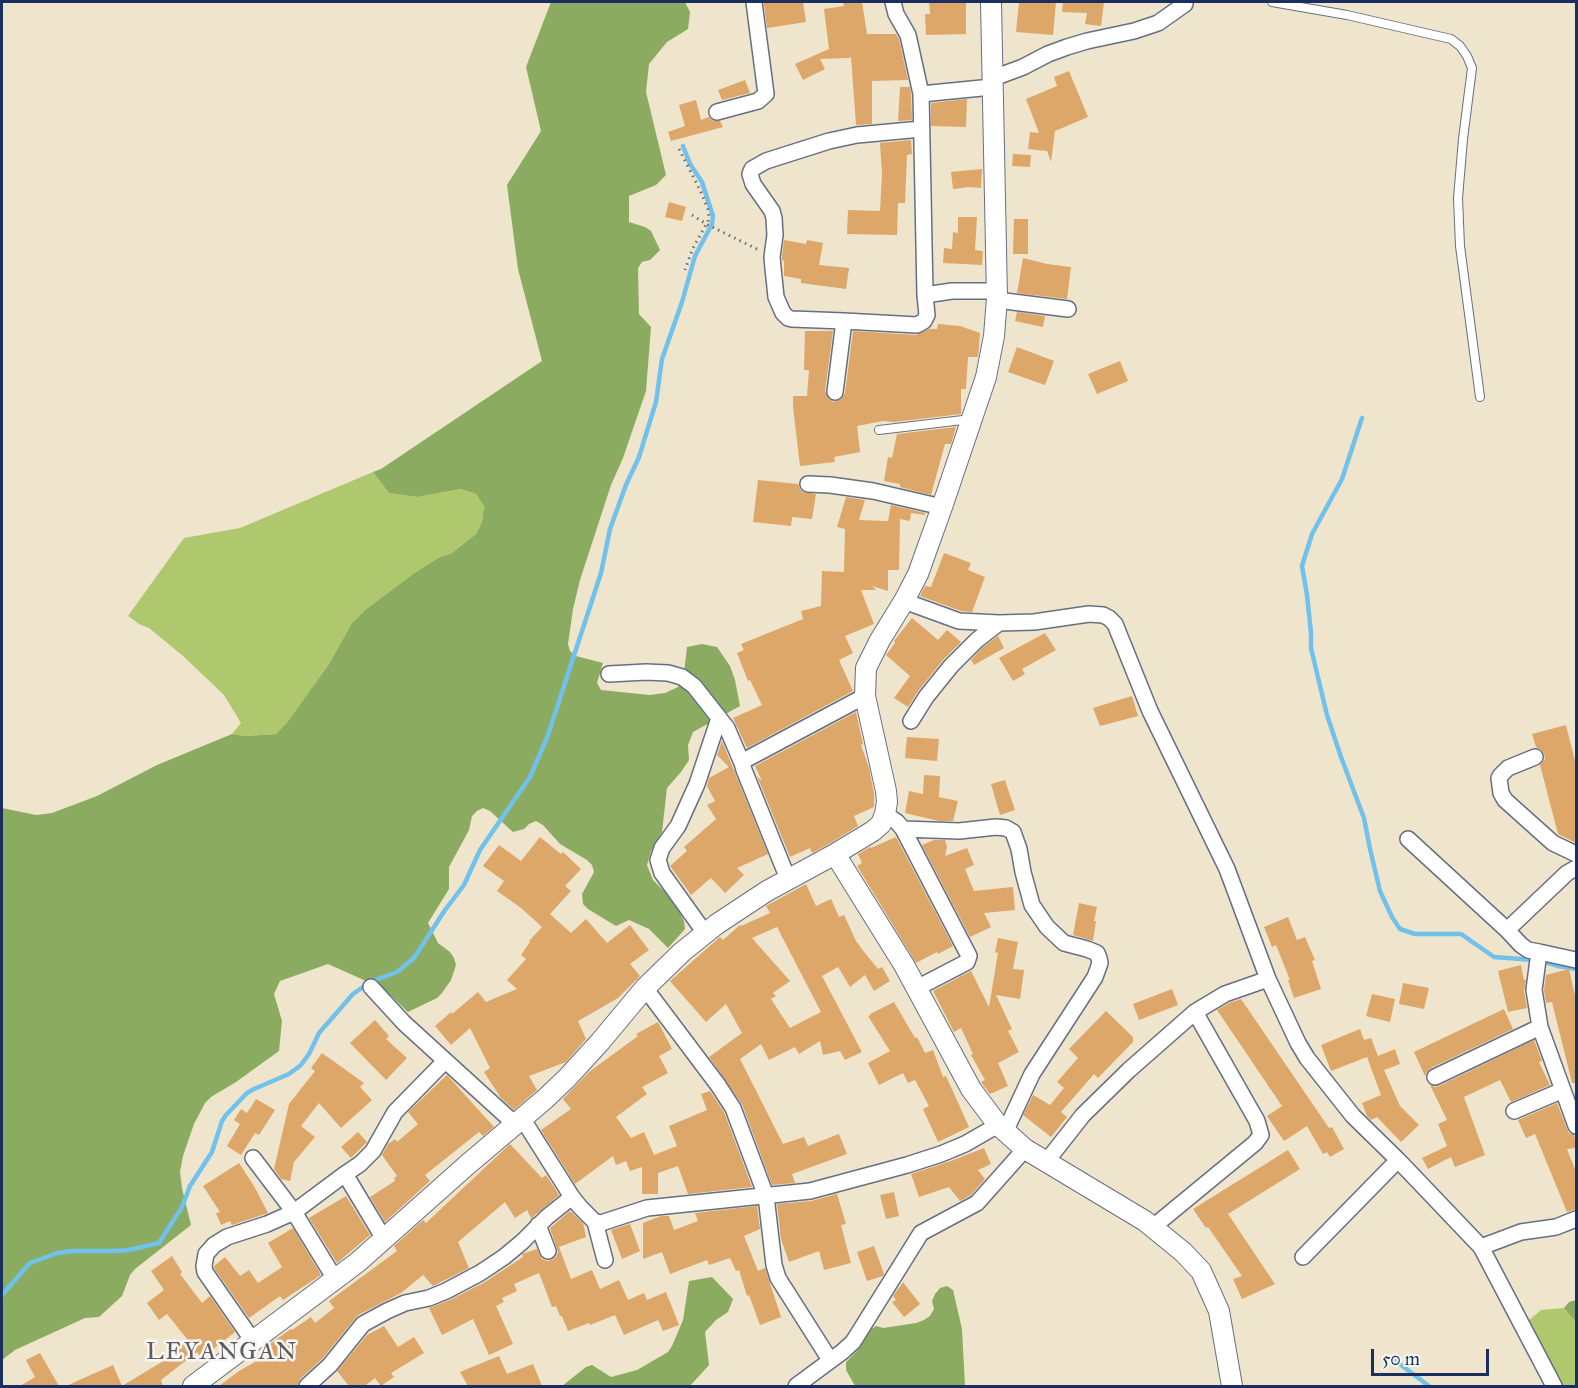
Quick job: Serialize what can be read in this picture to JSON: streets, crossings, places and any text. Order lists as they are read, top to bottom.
{
  "districts": ["LEYANGAN"],
  "scale_bar": "50 m"
}
